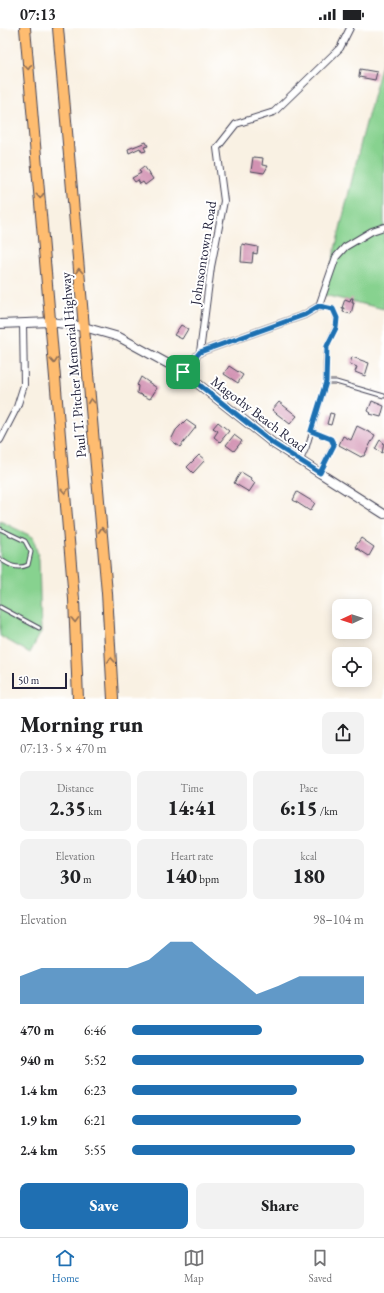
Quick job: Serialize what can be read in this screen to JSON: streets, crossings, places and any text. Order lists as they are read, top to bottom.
{
  "streets": {
    "main road": ["Paul T. Pitcher Memorial Highway"],
    "street": ["Johnsontown Road", "Magothy Beach Road"]
  },
  "crossings": [
    ["Paul T. Pitcher Memorial Highway", "Magothy Beach Road"]
  ],
  "scale_bar": "50 m",
  "north": "left",
  "page": {
    "status": "07:13",
    "scale": "50 m",
    "heading": ["Morning run", "07:13 · 5 × 470 m"],
    "stats": [
      ["Distance", "2.35 km"],
      ["Time", "14:41"],
      ["Pace", "6:15 /km"],
      ["Elevation", "30 m"],
      ["Heart rate", "140 bpm"],
      ["kcal", "180"]
    ],
    "chart": ["Elevation", "98–104 m"],
    "list": [
      {
        "name": "470 m",
        "note": "6:46"
      },
      {
        "name": "940 m",
        "note": "5:52"
      },
      {
        "name": "1.4 km",
        "note": "6:23"
      },
      {
        "name": "1.9 km",
        "note": "6:21"
      },
      {
        "name": "2.4 km",
        "note": "5:55"
      }
    ],
    "buttons": ["Save", "Share"],
    "tabs": ["Home", "Map", "Saved"]
  }
}
